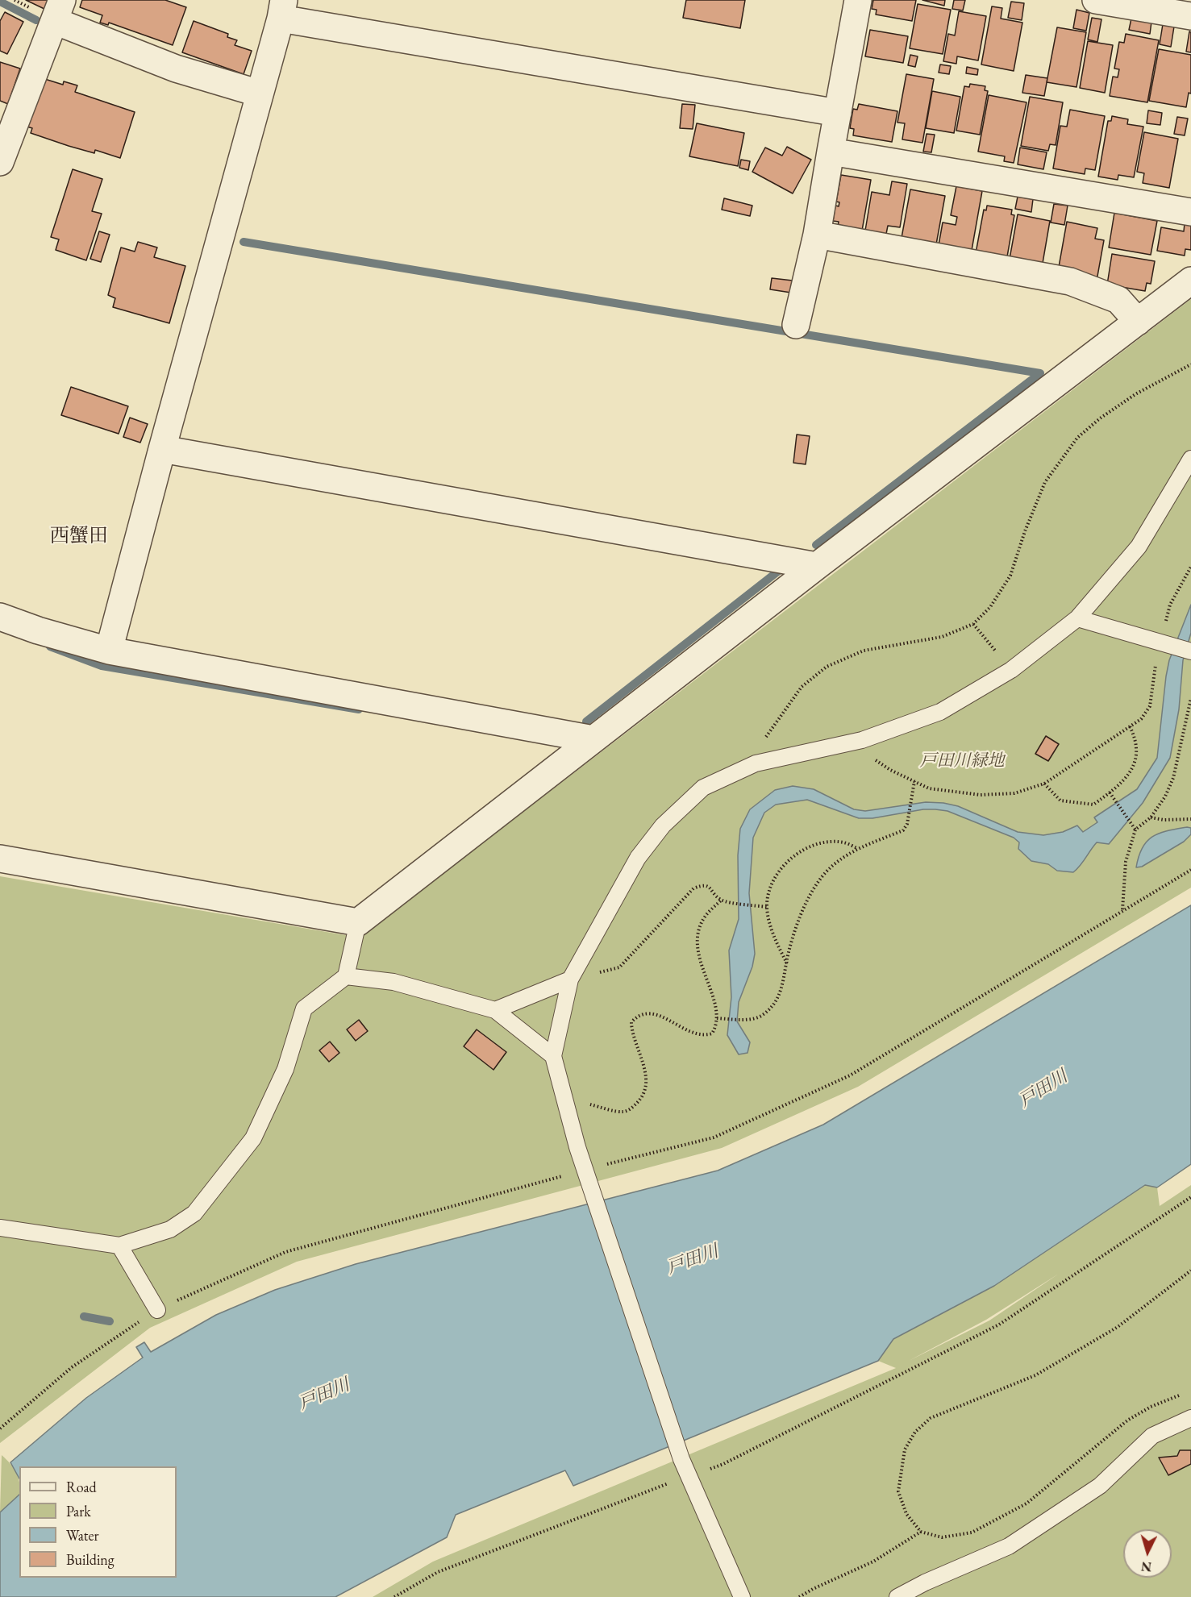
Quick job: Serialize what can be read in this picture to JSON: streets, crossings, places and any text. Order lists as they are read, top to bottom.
{
  "districts": ["西蟹田"],
  "water": ["戸田川"],
  "parks": ["戸田川緑地"],
  "legend": [
    "Road",
    "Park",
    "Water",
    "Building"
  ],
  "north": "bottom"
}
